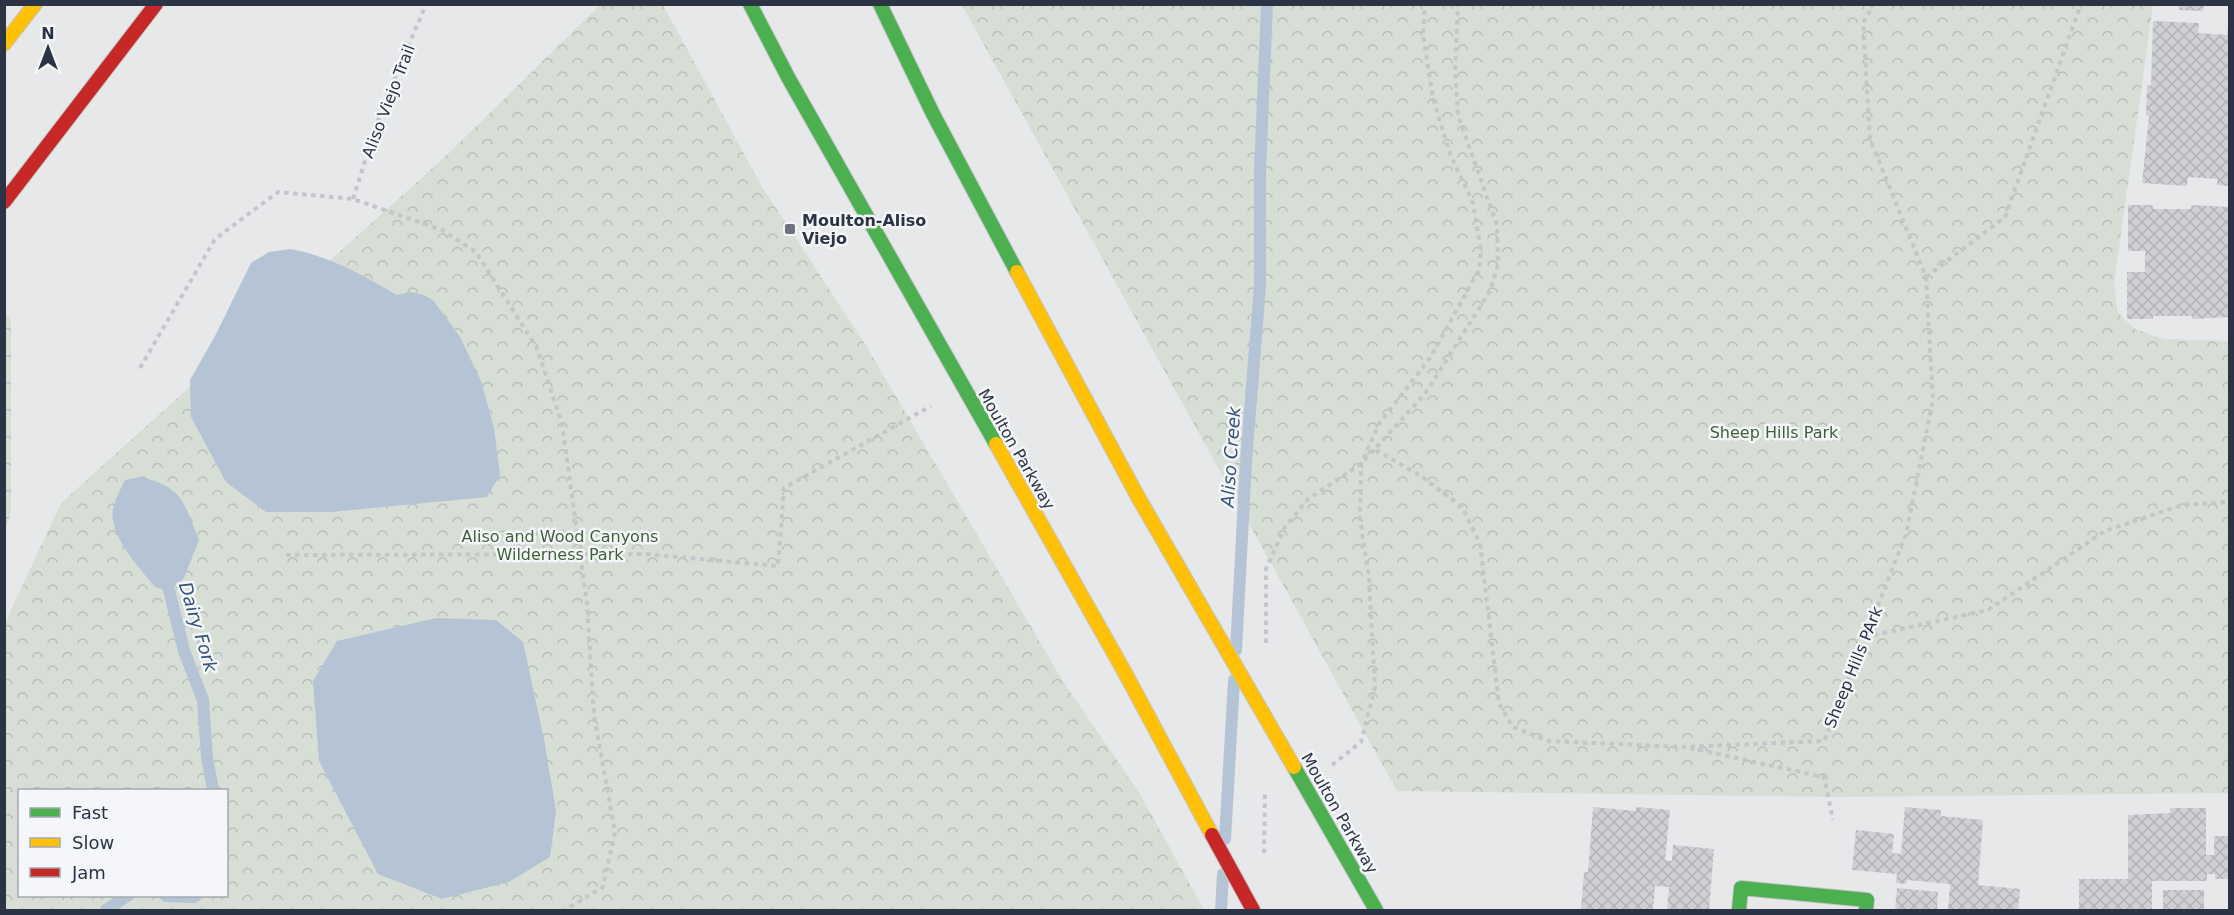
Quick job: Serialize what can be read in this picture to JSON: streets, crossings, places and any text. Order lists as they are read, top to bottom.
{
  "streets": {
    "main road": ["Moulton Parkway"],
    "path": ["Aliso Viejo Trail", "Sheep Hills PArk"]
  },
  "water": ["Aliso Creek", "Dairy Fork"],
  "parks": ["Sheep Hills Park", "Aliso and Wood Canyons Wilderness Park"],
  "places": {
    "transit": ["Moulton-Aliso Viejo"]
  },
  "legend": ["Fast", "Slow", "Jam"],
  "north": "top"
}
